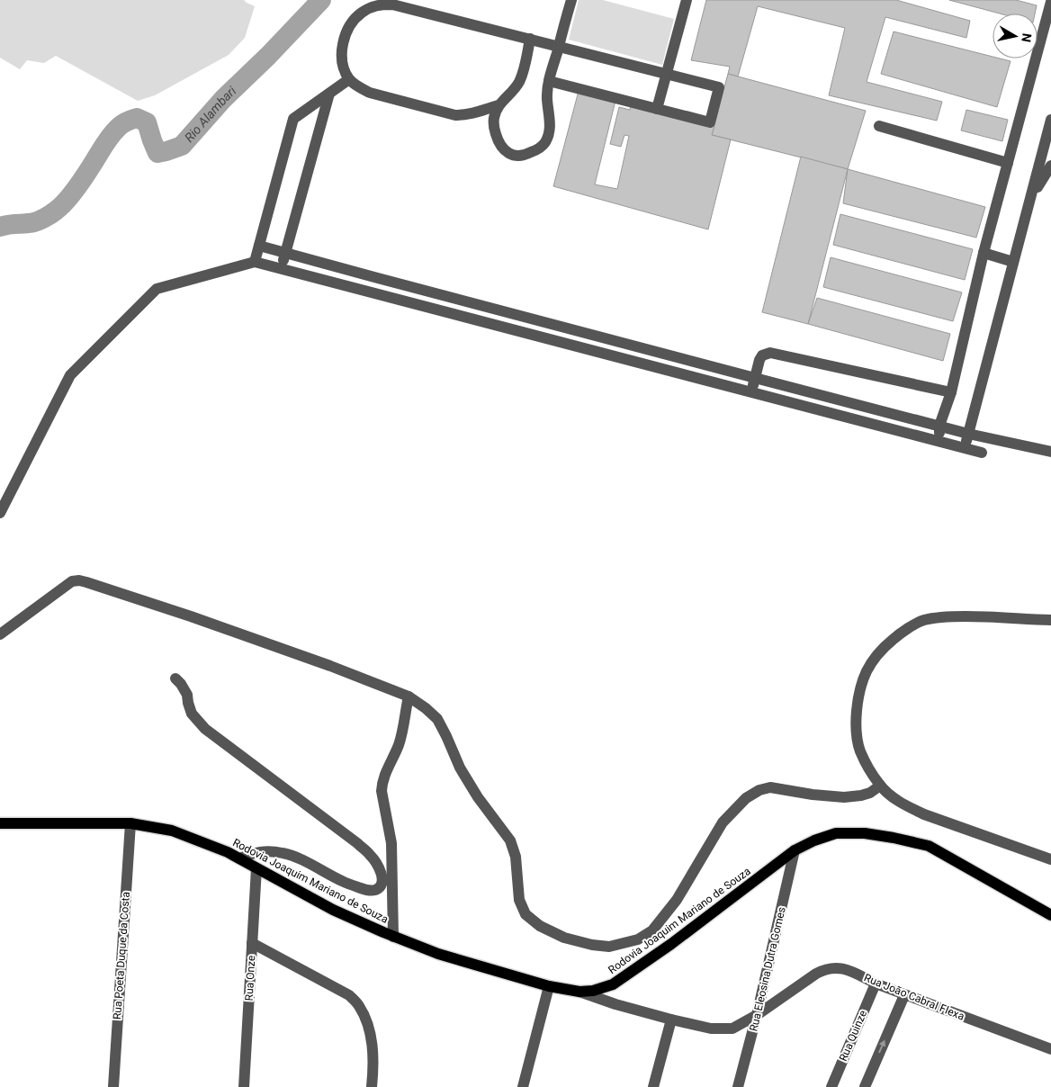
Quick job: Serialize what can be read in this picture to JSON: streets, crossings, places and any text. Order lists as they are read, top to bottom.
{
  "streets": {
    "main road": ["Rodovia Joaquim Mariano de Souza"],
    "street": [
      "Rua Poeta Duque da Costa",
      "Rua Eleosina Dutra Gomes",
      "Rua Onze",
      "Rua João Cabral Flexa",
      "Rua Quinze"
    ]
  },
  "crossings": [
    ["Rodovia Joaquim Mariano de Souza", "Rua Poeta Duque da Costa"],
    ["Rodovia Joaquim Mariano de Souza", "Rua Eleosina Dutra Gomes"],
    ["Rodovia Joaquim Mariano de Souza", "Rua Onze"],
    ["Rodovia Joaquim Mariano de Souza", "Rua João Cabral Flexa"],
    ["Rua Eleosina Dutra Gomes", "Rua João Cabral Flexa"],
    ["Rua João Cabral Flexa", "Rua Quinze"]
  ],
  "water": ["Rio Alambari"],
  "north": "right"
}
